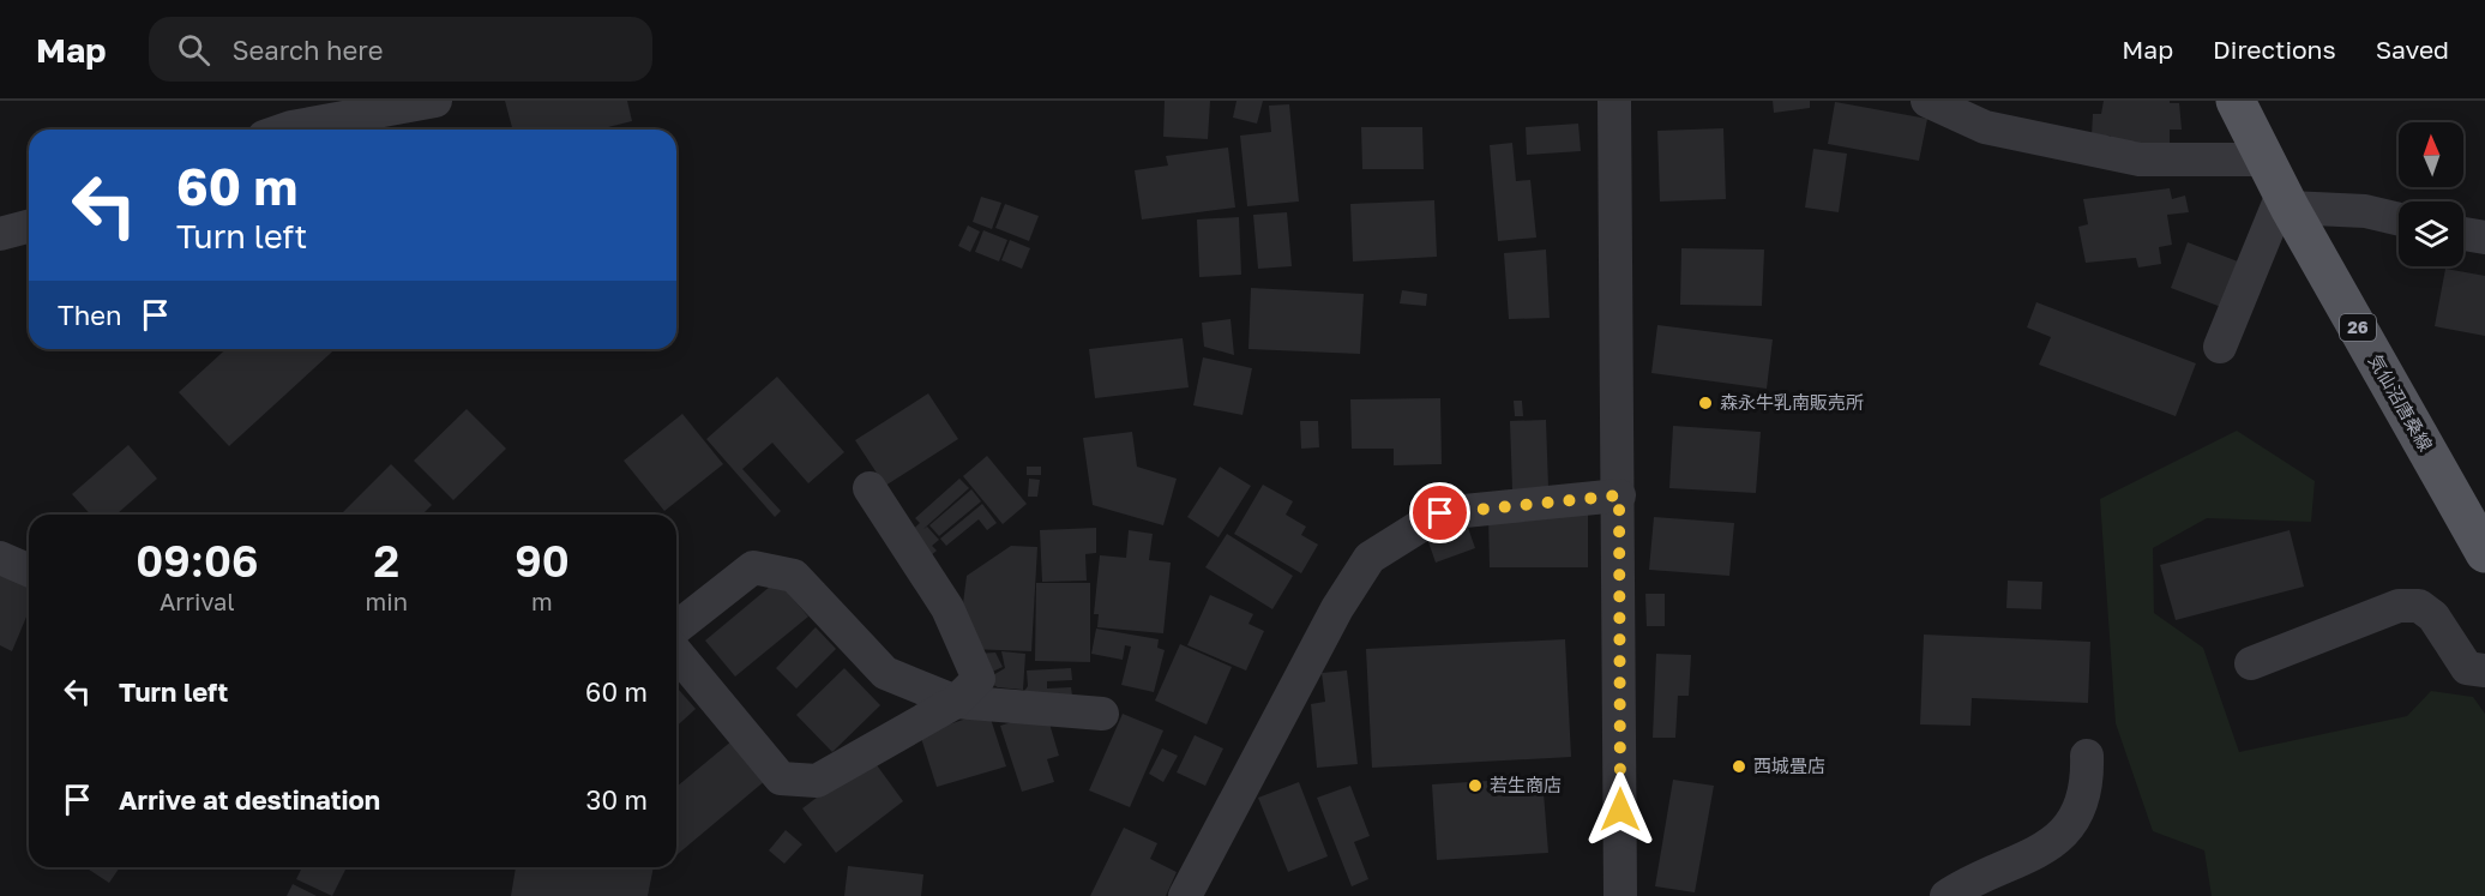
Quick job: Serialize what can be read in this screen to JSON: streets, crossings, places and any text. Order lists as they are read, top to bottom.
{
  "streets": {
    "main road": ["26", "気仙沼唐桑線"]
  },
  "places": ["森永牛乳南販売所", "西城畳店", "若生商店"],
  "north": "top",
  "page": {
    "header": "Map",
    "search": "Search here",
    "nav": ["Map", "Directions", "Saved"],
    "turn": ["60 m", "Turn left"],
    "then": "Then",
    "eta": [
      "09:06",
      "Arrival",
      "2",
      "min",
      "90",
      "m"
    ],
    "list": [
      {
        "name": "Turn left",
        "value": "60 m"
      },
      {
        "name": "Arrive at destination",
        "value": "30 m"
      }
    ]
  }
}
